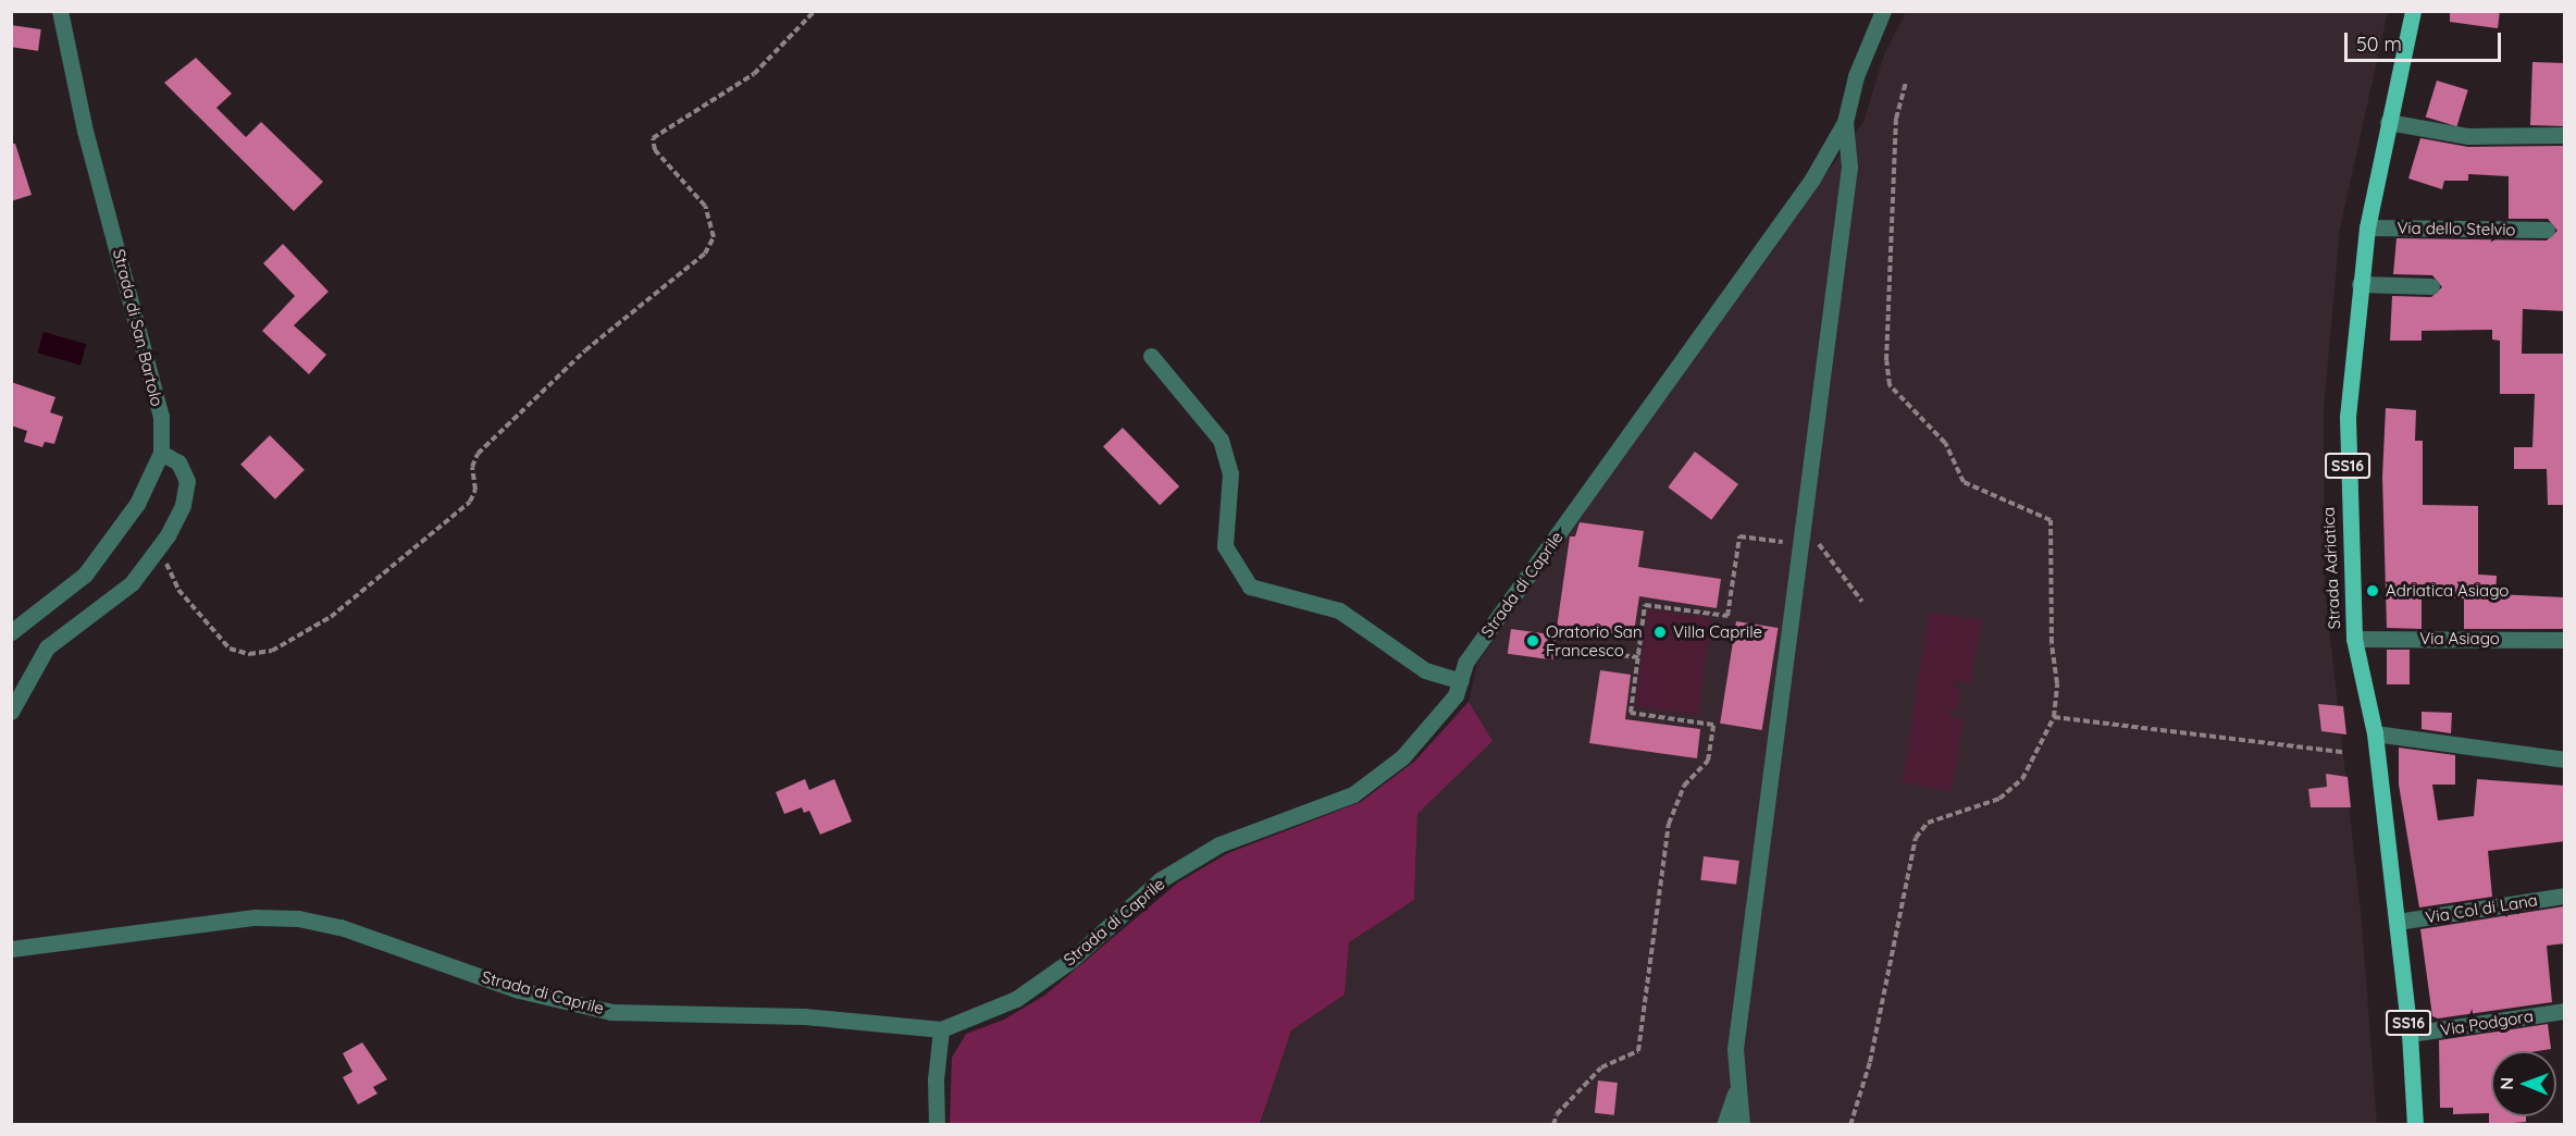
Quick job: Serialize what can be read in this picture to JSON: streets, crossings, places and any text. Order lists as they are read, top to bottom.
{
  "streets": {
    "main road": ["SS16", "Strada Adriatica"],
    "street": [
      "Via dello Stelvio",
      "Strada di San Bartolo",
      "Strada di Caprile",
      "Via Asiago",
      "Via Col di Lana",
      "Via Podgora"
    ]
  },
  "crossings": [
    ["Via dello Stelvio", "Strada Adriatica"],
    ["Strada Adriatica", "Via Asiago"],
    ["Strada Adriatica", "Via Col di Lana"],
    ["Strada Adriatica", "Via Podgora"]
  ],
  "places": ["Adriatica Asiago", "Villa Caprile", "Oratorio San Francesco"],
  "scale_bar": "50 m",
  "north": "left"
}
